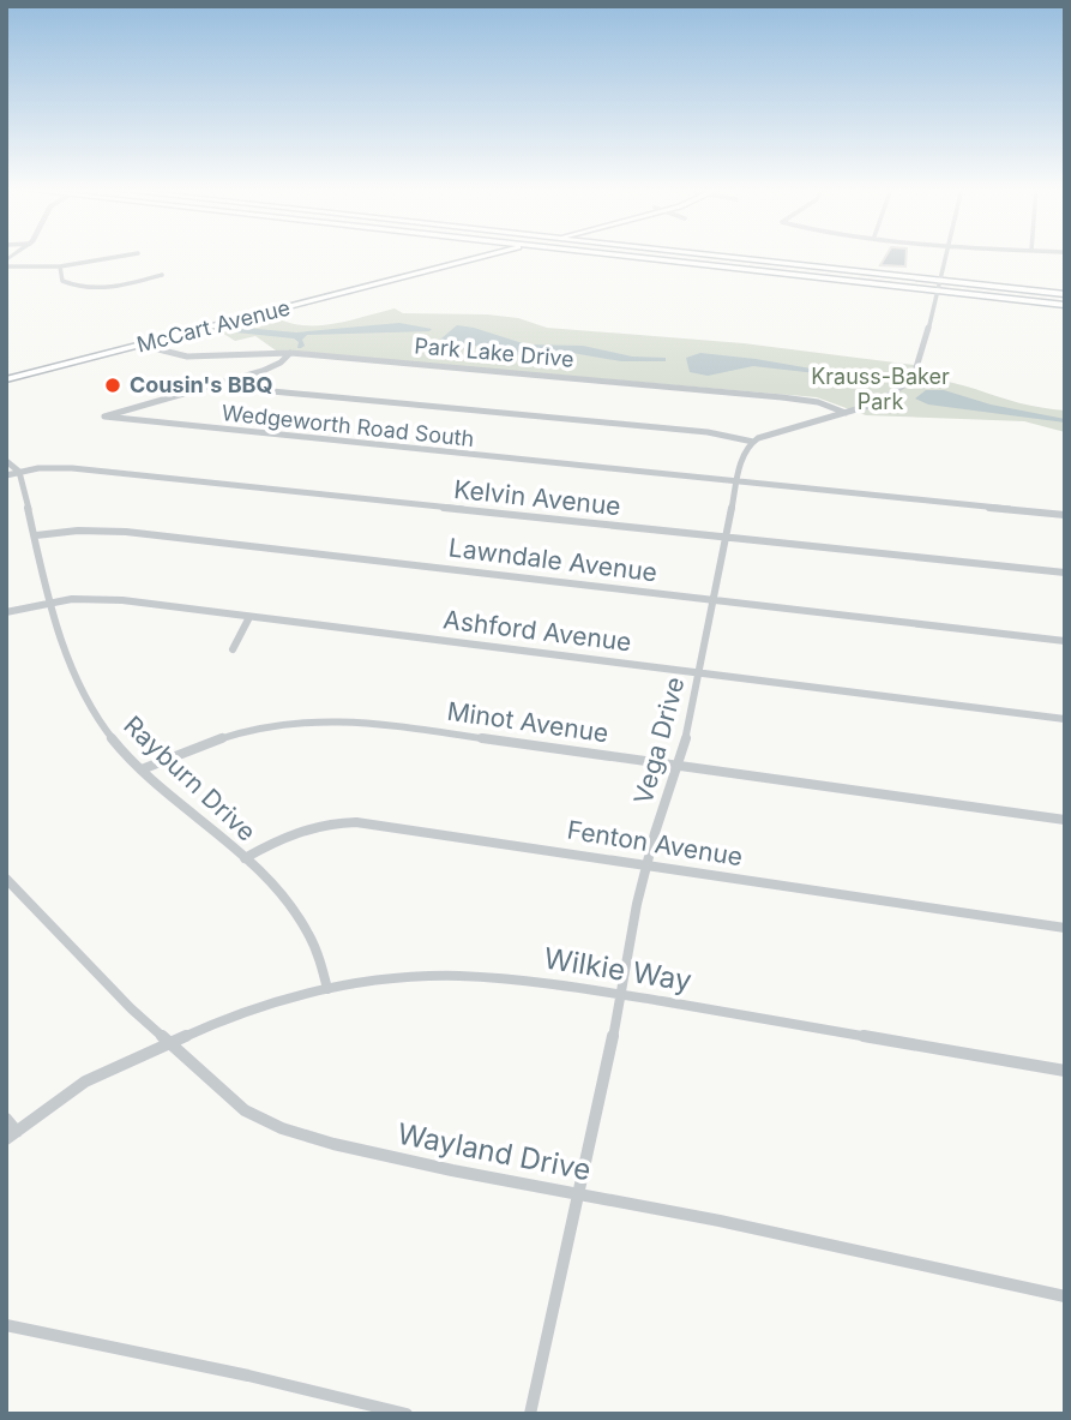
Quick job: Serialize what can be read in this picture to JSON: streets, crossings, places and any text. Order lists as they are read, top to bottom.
{
  "streets": {
    "main road": ["McCart Avenue"],
    "street": [
      "Park Lake Drive",
      "Wedgeworth Road South",
      "Kelvin Avenue",
      "Lawndale Avenue",
      "Ashford Avenue",
      "Minot Avenue",
      "Vega Drive",
      "Rayburn Drive",
      "Fenton Avenue",
      "Wilkie Way",
      "Wayland Drive"
    ]
  },
  "crossings": [
    ["McCart Avenue", "Park Lake Drive"],
    ["Park Lake Drive", "Wedgeworth Road South"],
    ["Wedgeworth Road South", "Vega Drive"],
    ["Kelvin Avenue", "Vega Drive"],
    ["Kelvin Avenue", "Rayburn Drive"],
    ["Lawndale Avenue", "Vega Drive"],
    ["Lawndale Avenue", "Rayburn Drive"],
    ["Ashford Avenue", "Vega Drive"],
    ["Ashford Avenue", "Rayburn Drive"],
    ["Minot Avenue", "Vega Drive"],
    ["Minot Avenue", "Rayburn Drive"],
    ["Vega Drive", "Fenton Avenue"],
    ["Vega Drive", "Wilkie Way"],
    ["Vega Drive", "Wayland Drive"],
    ["Rayburn Drive", "Fenton Avenue"],
    ["Rayburn Drive", "Wilkie Way"],
    ["Wilkie Way", "Wayland Drive"]
  ],
  "parks": ["Krauss-Baker Park"],
  "places": ["Cousin's BBQ"]
}
